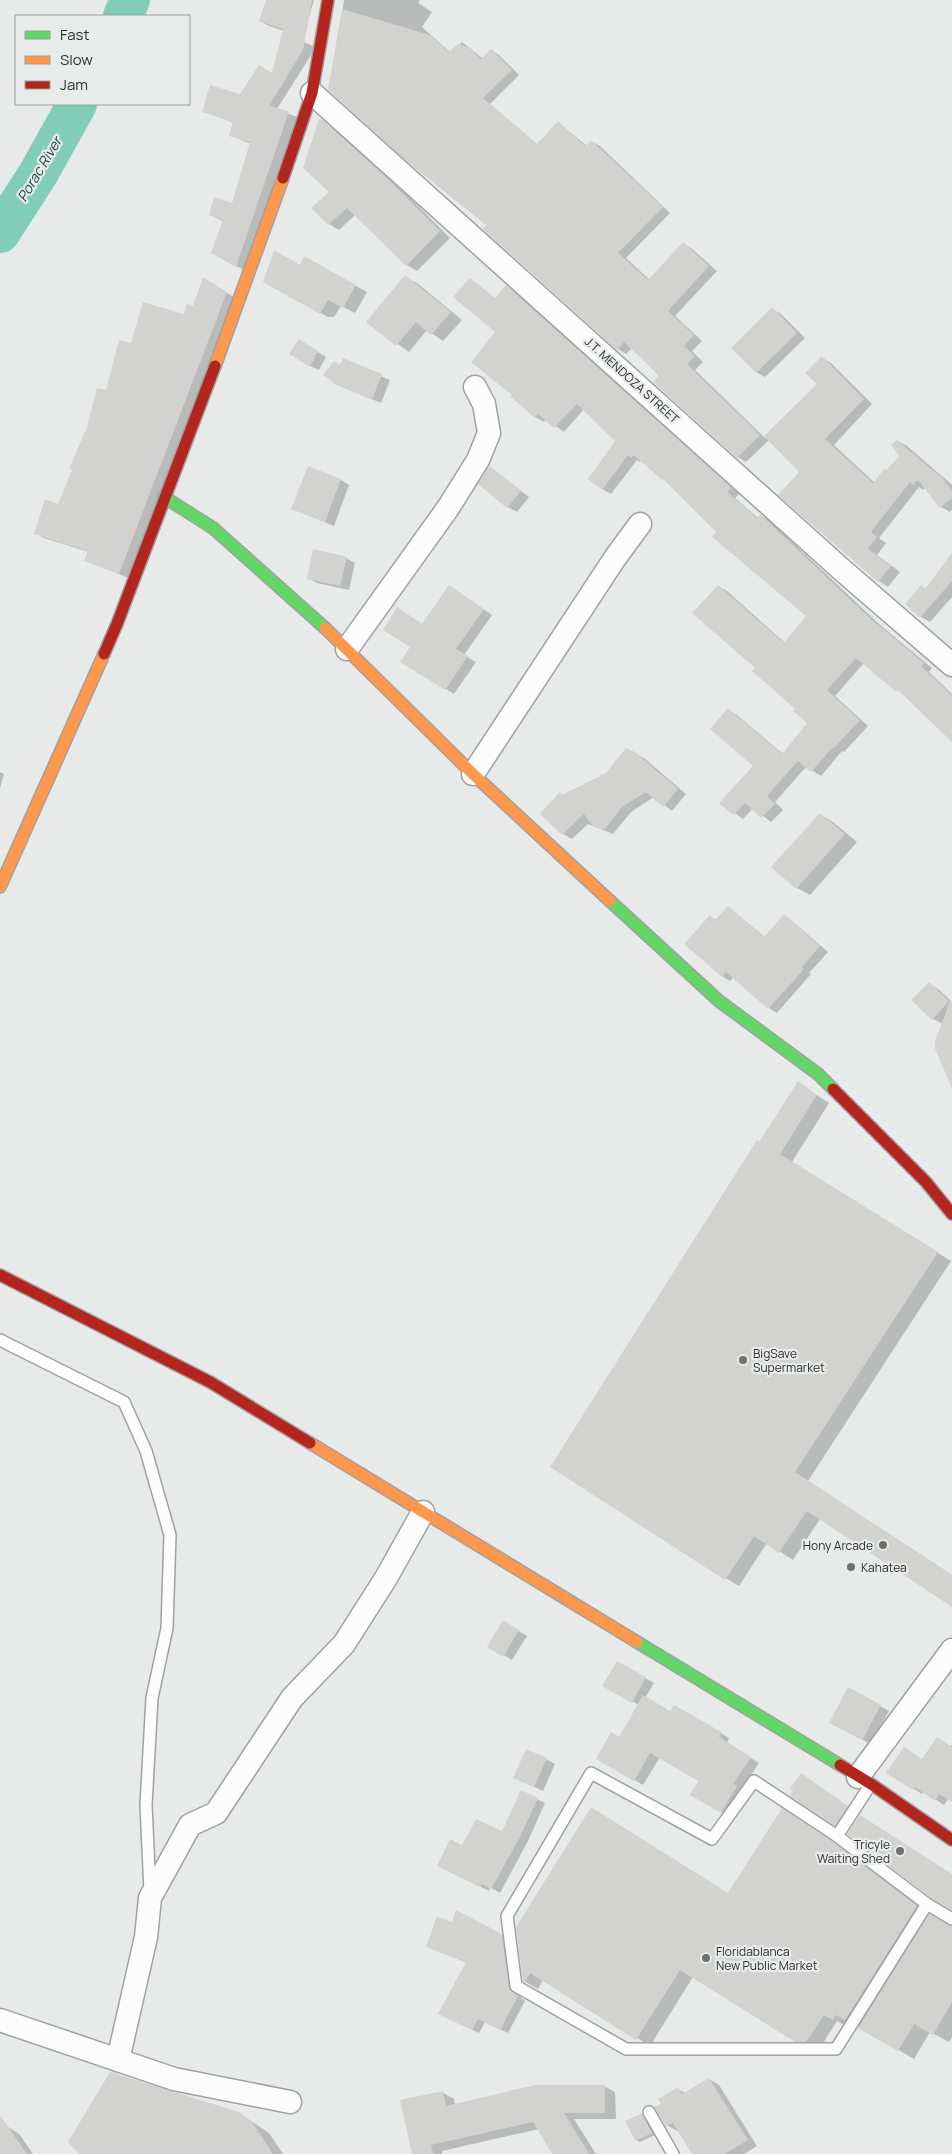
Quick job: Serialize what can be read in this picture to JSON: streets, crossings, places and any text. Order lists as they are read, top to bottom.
{
  "streets": {
    "street": ["J.T. MENDOZA STREET"]
  },
  "water": ["Porac River"],
  "places": [
    "BigSave Supermarket",
    "Hony Arcade",
    "Kahatea",
    "Tricyle Waiting Shed",
    "Floridablanca New Public Market"
  ],
  "legend": ["Fast", "Slow", "Jam"]
}
